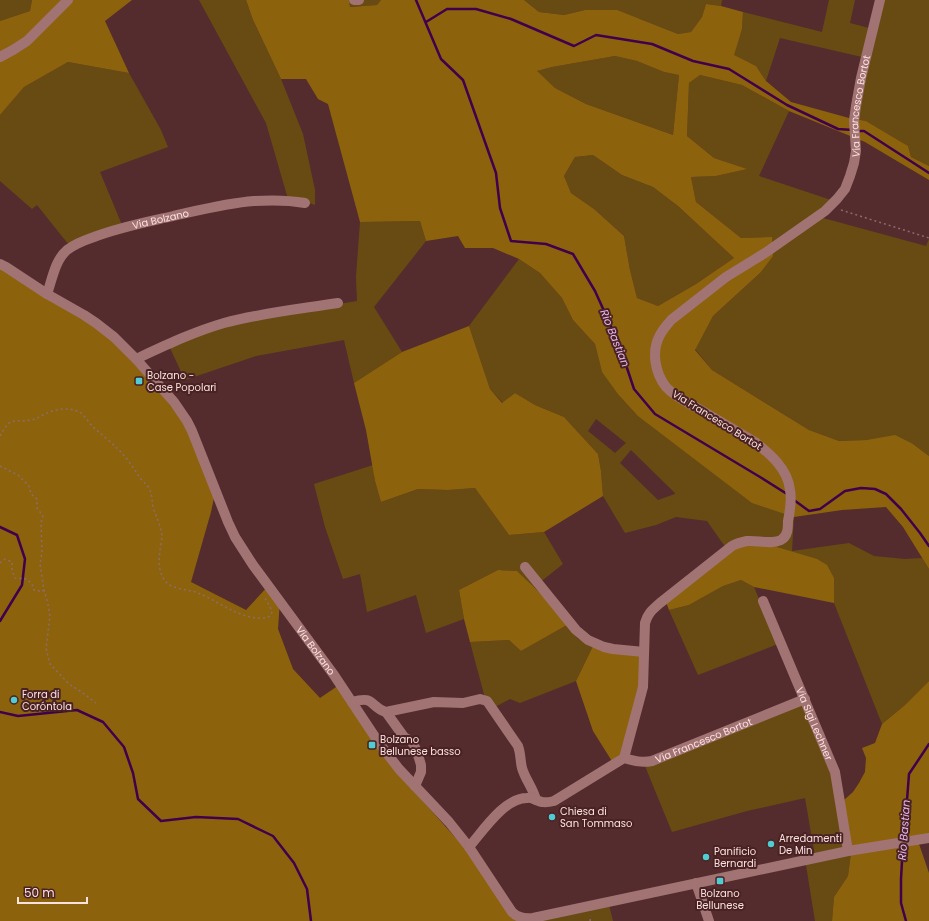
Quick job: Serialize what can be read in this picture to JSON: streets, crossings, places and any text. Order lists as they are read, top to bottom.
{
  "streets": {
    "street": ["Via Francesco Bortot", "Via Bolzano", "Via Sigi Lechner"]
  },
  "crossings": [
    ["Via Francesco Bortot", "Via Sigi Lechner"]
  ],
  "water": ["Rio Bastian"],
  "places": {
    "transit": ["Bolzano - Case Popolari", "Bolzano Bellunese basso", "Bolzano Bellunese"],
    "other": [
      "Forra di Coróntola",
      "Chiesa di San Tommaso",
      "Arredamenti De Min",
      "Panificio Bernardi"
    ]
  },
  "scale_bar": "50 m"
}
